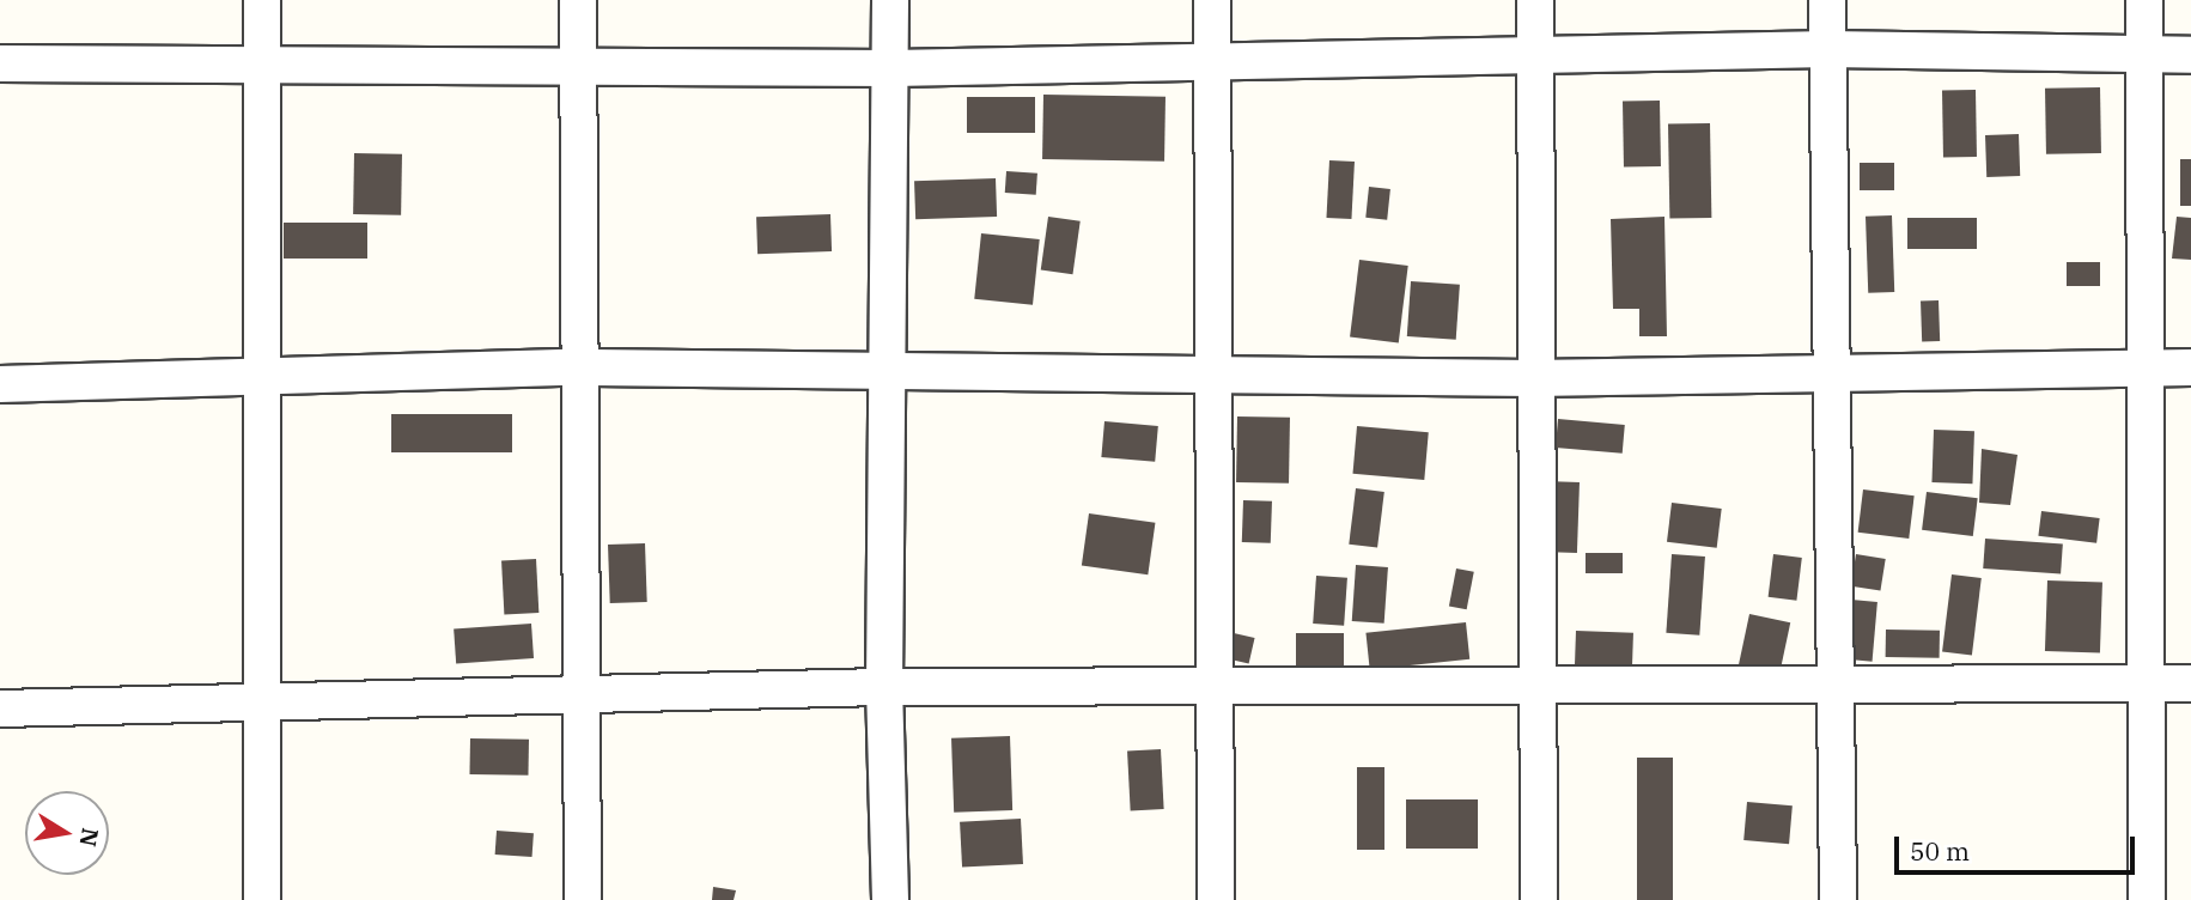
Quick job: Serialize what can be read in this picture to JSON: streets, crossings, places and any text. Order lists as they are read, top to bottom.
{
  "scale_bar": "50 m",
  "north": "right"
}
